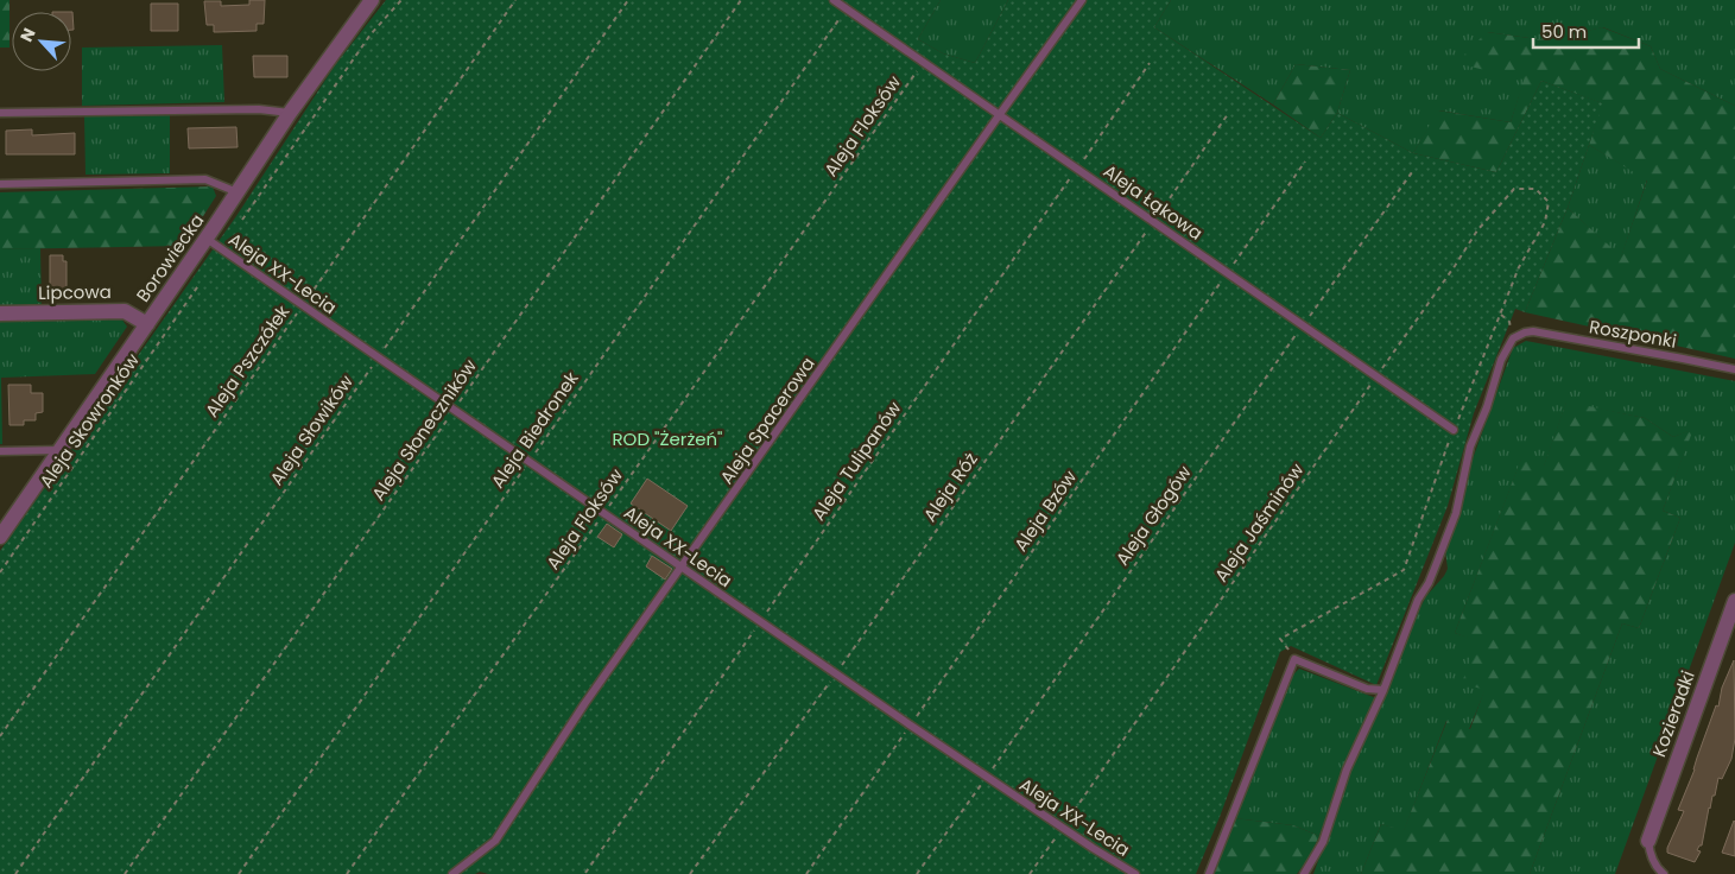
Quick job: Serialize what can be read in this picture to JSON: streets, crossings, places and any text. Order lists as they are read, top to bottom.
{
  "streets": {
    "street": ["Borowiecka", "Lipcowa", "Kozieradki"],
    "lane": [
      "Aleja Łąkowa",
      "Aleja XX-Lecia",
      "Roszponki",
      "Aleja Spacerowa"
    ],
    "path": [
      "Aleja Floksów",
      "Aleja Pszczółek",
      "Aleja Skowronków",
      "Aleja Słowików",
      "Aleja Słoneczników",
      "Aleja Biedronek",
      "Aleja Tulipanów",
      "Aleja Róż",
      "Aleja Bzów",
      "Aleja Głogów",
      "Aleja Jaśminów"
    ]
  },
  "crossings": [
    ["Aleja Floksów", "Aleja Łąkowa"],
    ["Aleja Floksów", "Aleja XX-Lecia"],
    ["Aleja Łąkowa", "Aleja Spacerowa"],
    ["Aleja Łąkowa", "Aleja Biedronek"],
    ["Aleja Łąkowa", "Aleja Tulipanów"],
    ["Aleja Łąkowa", "Aleja Róż"],
    ["Aleja Łąkowa", "Aleja Bzów"],
    ["Aleja Łąkowa", "Aleja Głogów"],
    ["Aleja Łąkowa", "Aleja Jaśminów"],
    ["Borowiecka", "Aleja XX-Lecia"],
    ["Borowiecka", "Lipcowa"],
    ["Aleja XX-Lecia", "Aleja Pszczółek"],
    ["Aleja XX-Lecia", "Aleja Spacerowa"],
    ["Aleja XX-Lecia", "Aleja Słowików"],
    ["Aleja XX-Lecia", "Aleja Słoneczników"],
    ["Aleja XX-Lecia", "Aleja Biedronek"],
    ["Aleja XX-Lecia", "Aleja Tulipanów"],
    ["Aleja XX-Lecia", "Aleja Róż"],
    ["Aleja XX-Lecia", "Aleja Bzów"],
    ["Aleja XX-Lecia", "Aleja Głogów"],
    ["Aleja XX-Lecia", "Aleja Jaśminów"]
  ],
  "parks": ["ROD \"Żerżeń\""],
  "scale_bar": "50 m",
  "north": "top left"
}
